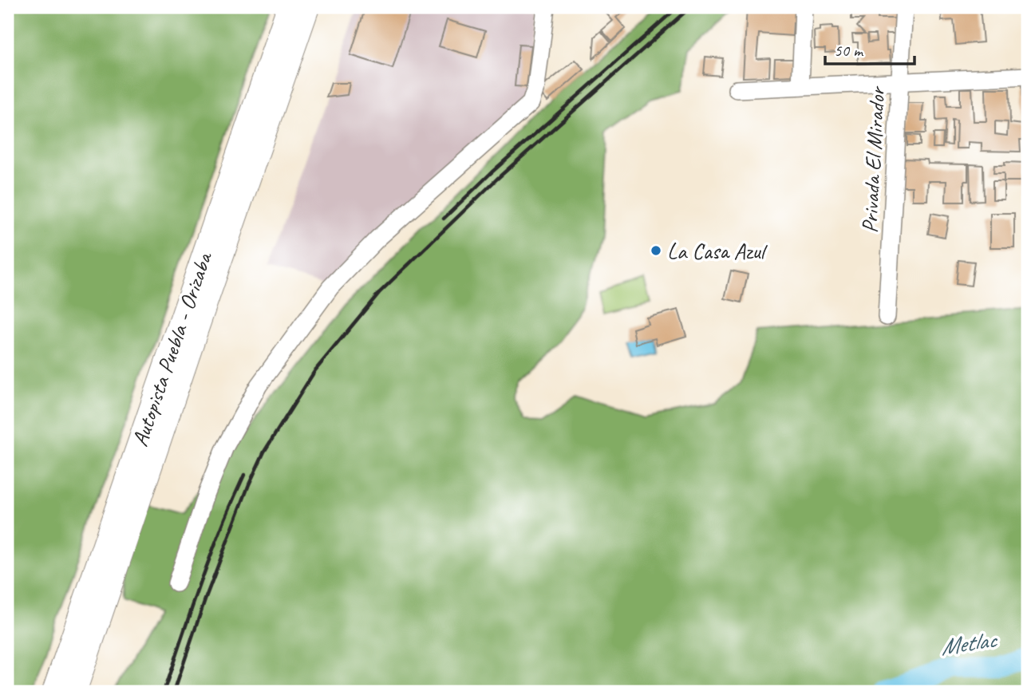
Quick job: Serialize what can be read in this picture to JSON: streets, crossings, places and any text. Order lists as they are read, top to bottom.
{
  "streets": {
    "highway": ["Autopista Puebla - Orizaba"],
    "street": ["Privada El Mirador"]
  },
  "water": ["Metlac"],
  "places": ["La Casa Azul"],
  "scale_bar": "50 m"
}
